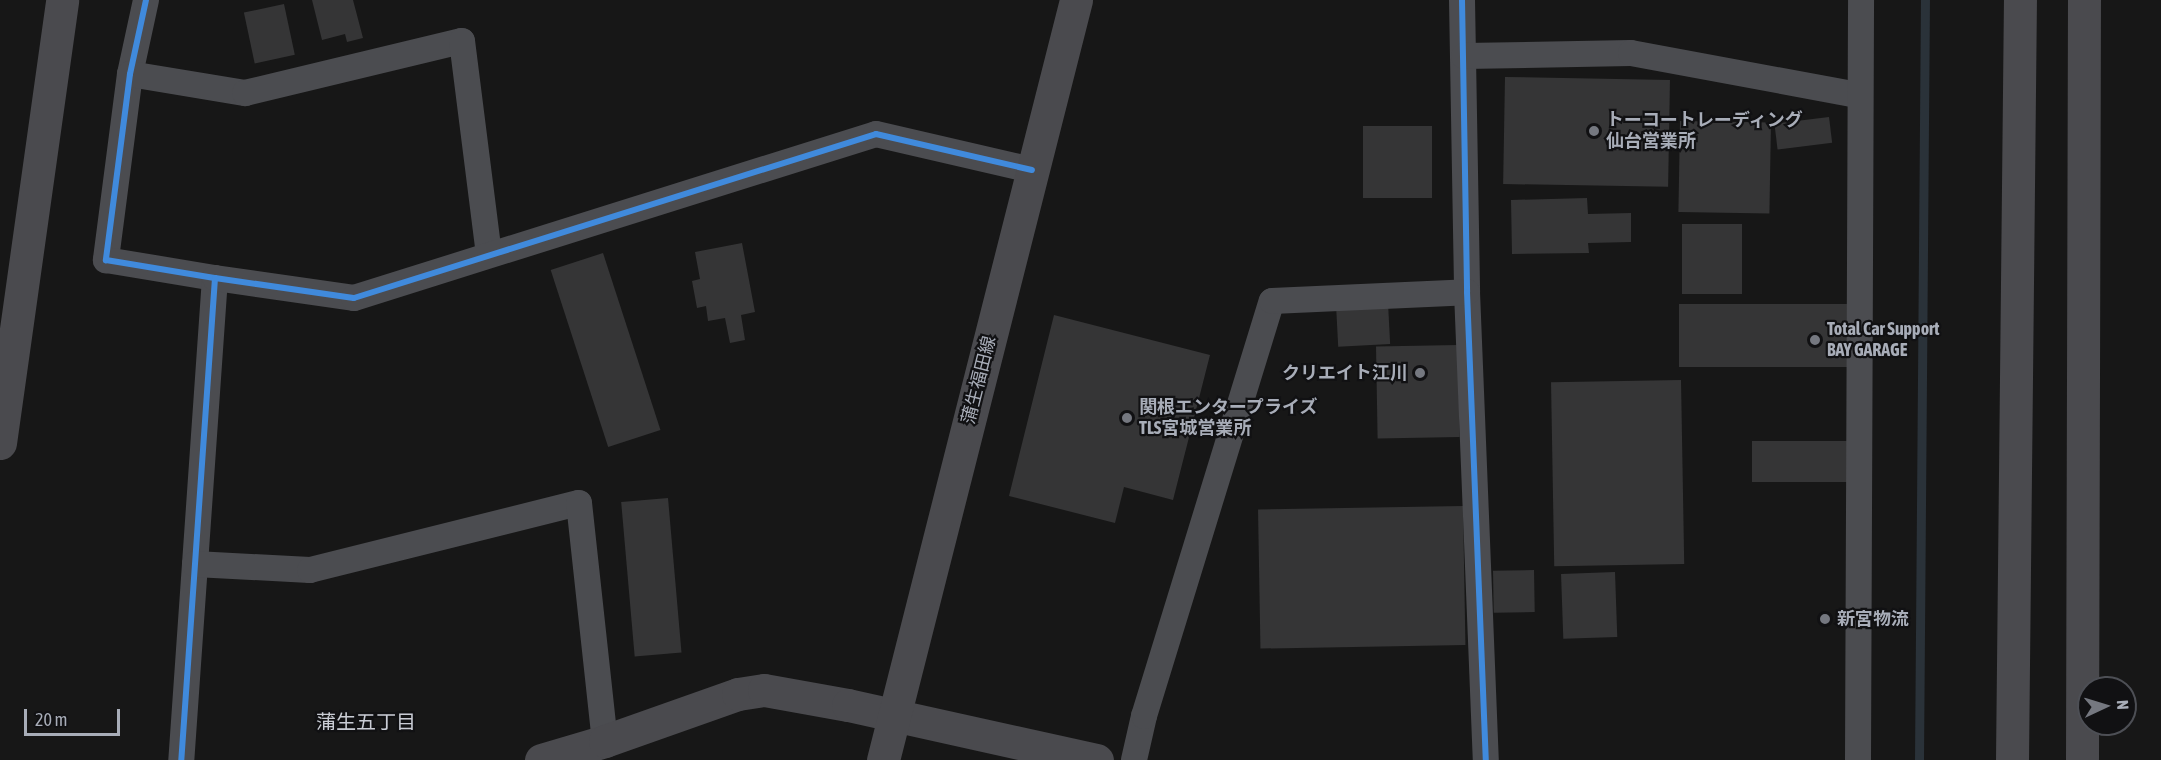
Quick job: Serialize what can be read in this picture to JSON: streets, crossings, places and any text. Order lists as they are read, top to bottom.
{
  "streets": {
    "street": ["蒲生福田線"]
  },
  "districts": ["蒲生五丁目"],
  "places": [
    "トーコートレーディング 仙台営業所",
    "Total Car Support BAY GARAGE",
    "クリエイト江川",
    "関根エンタープライズ TLS宮城営業所",
    "新宮物流"
  ],
  "scale_bar": "20 m",
  "north": "right"
}
